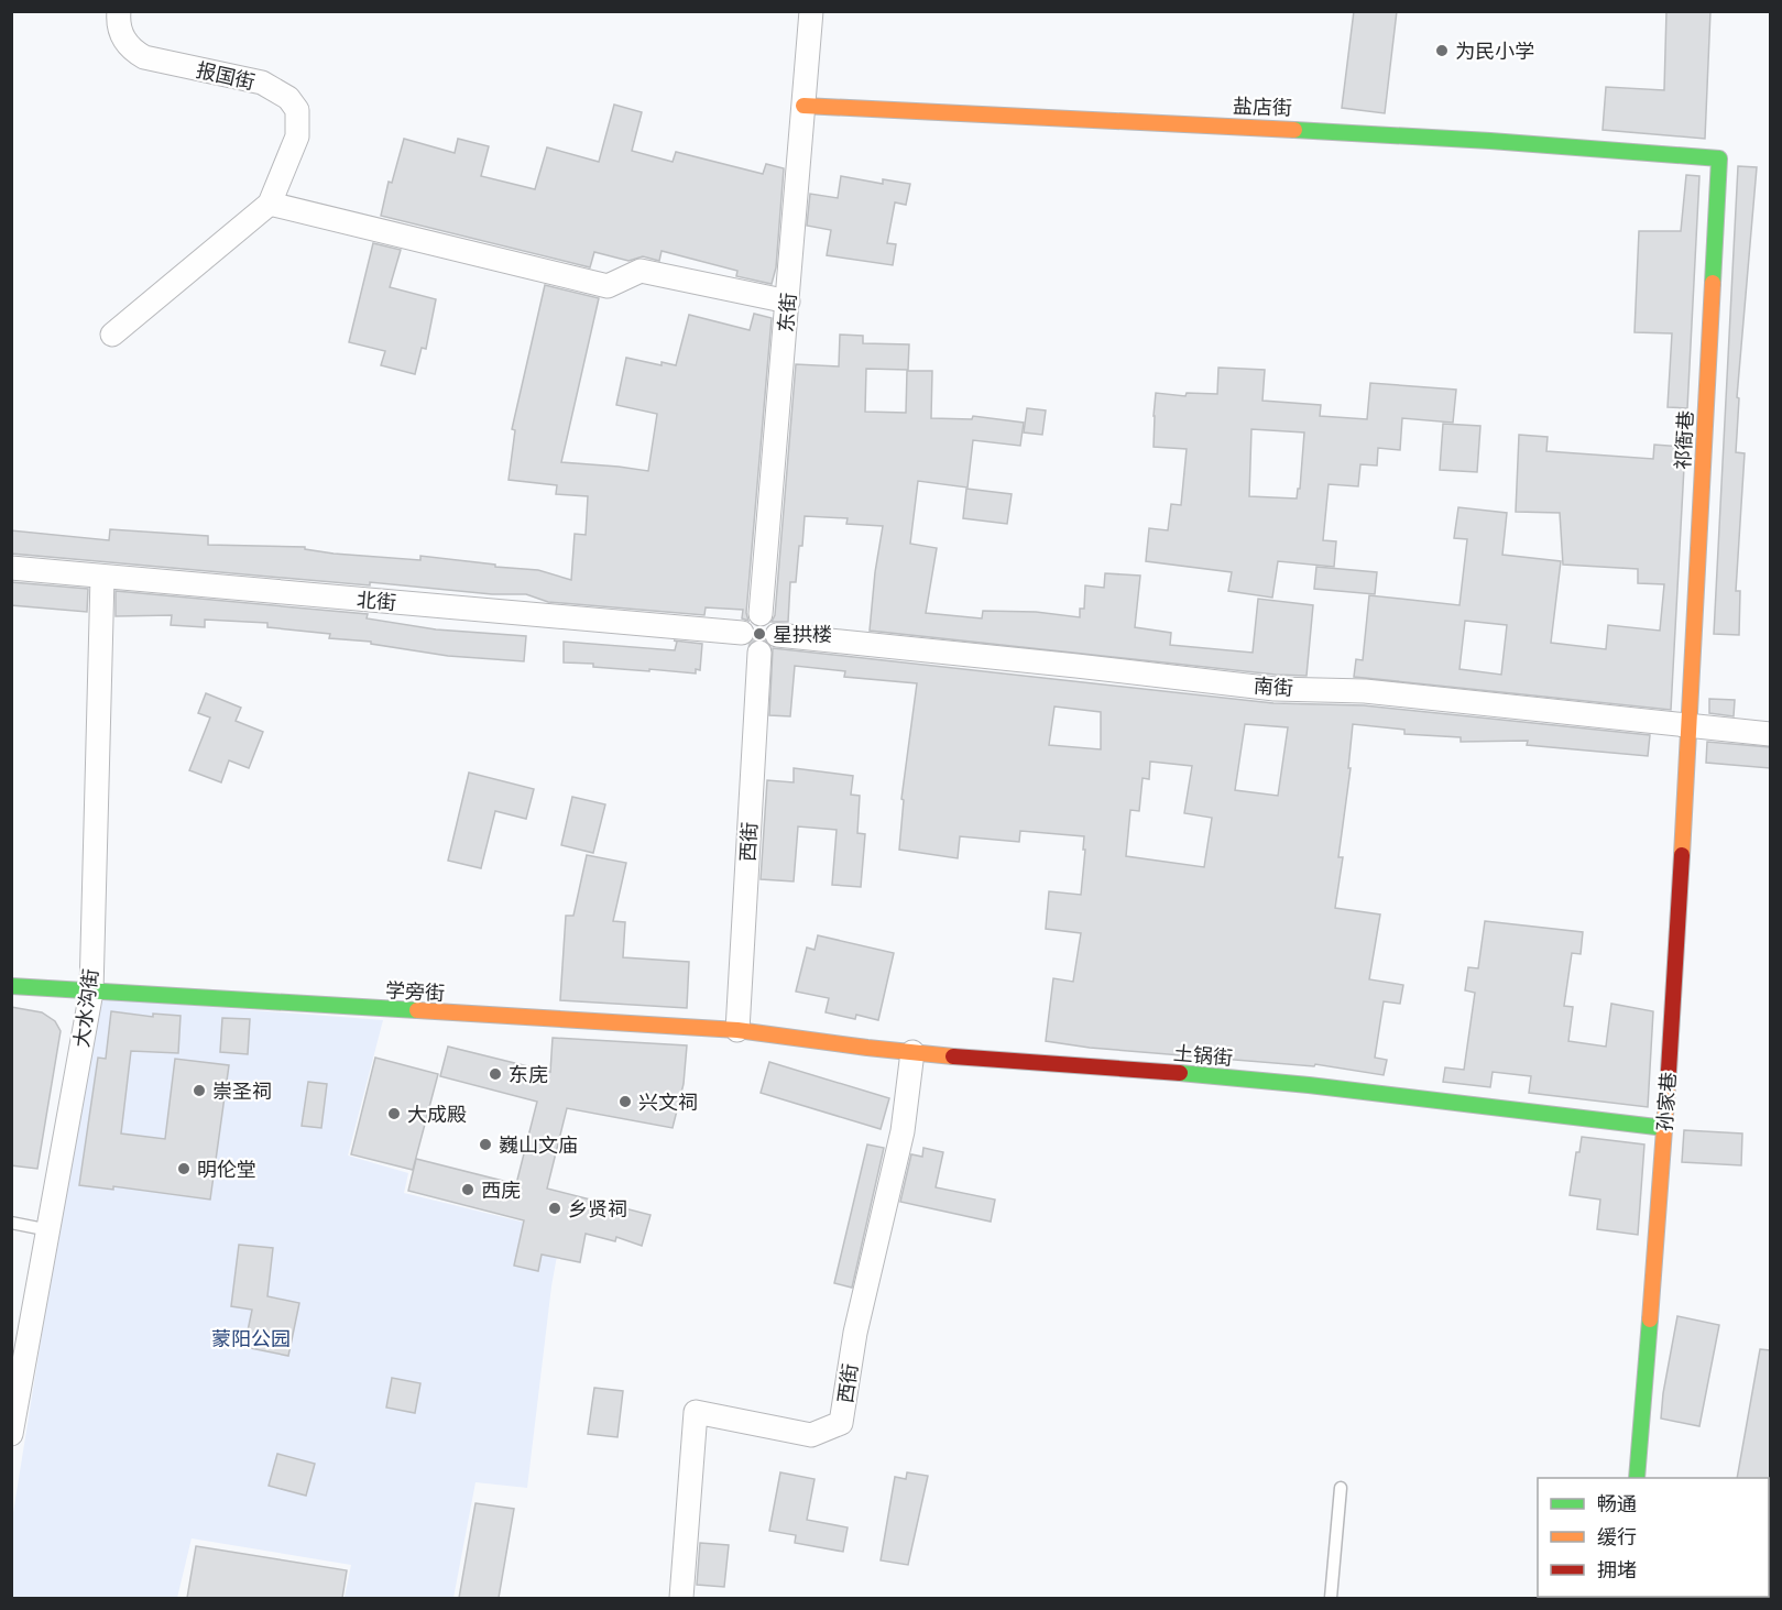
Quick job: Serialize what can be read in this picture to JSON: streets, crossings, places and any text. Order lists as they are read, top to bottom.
{
  "streets": {
    "street": [
      "报国街",
      "盐店街",
      "东街",
      "祁衙巷",
      "北街",
      "南街",
      "西街",
      "学旁街",
      "大水沟街",
      "土锅街",
      "孙家巷"
    ]
  },
  "crossings": [
    ["盐店街", "东街"],
    ["盐店街", "祁衙巷"],
    ["祁衙巷", "南街"],
    ["祁衙巷", "孙家巷"],
    ["北街", "大水沟街"],
    ["南街", "孙家巷"],
    ["西街", "学旁街"],
    ["西街", "土锅街"],
    ["学旁街", "大水沟街"],
    ["学旁街", "土锅街"],
    ["土锅街", "孙家巷"]
  ],
  "parks": ["蒙阳公园"],
  "places": [
    "为民小学",
    "星拱楼",
    "东庑",
    "崇圣祠",
    "兴文祠",
    "大成殿",
    "巍山文庙",
    "明伦堂",
    "西庑",
    "乡贤祠"
  ],
  "legend": ["畅通", "缓行", "拥堵"]
}
